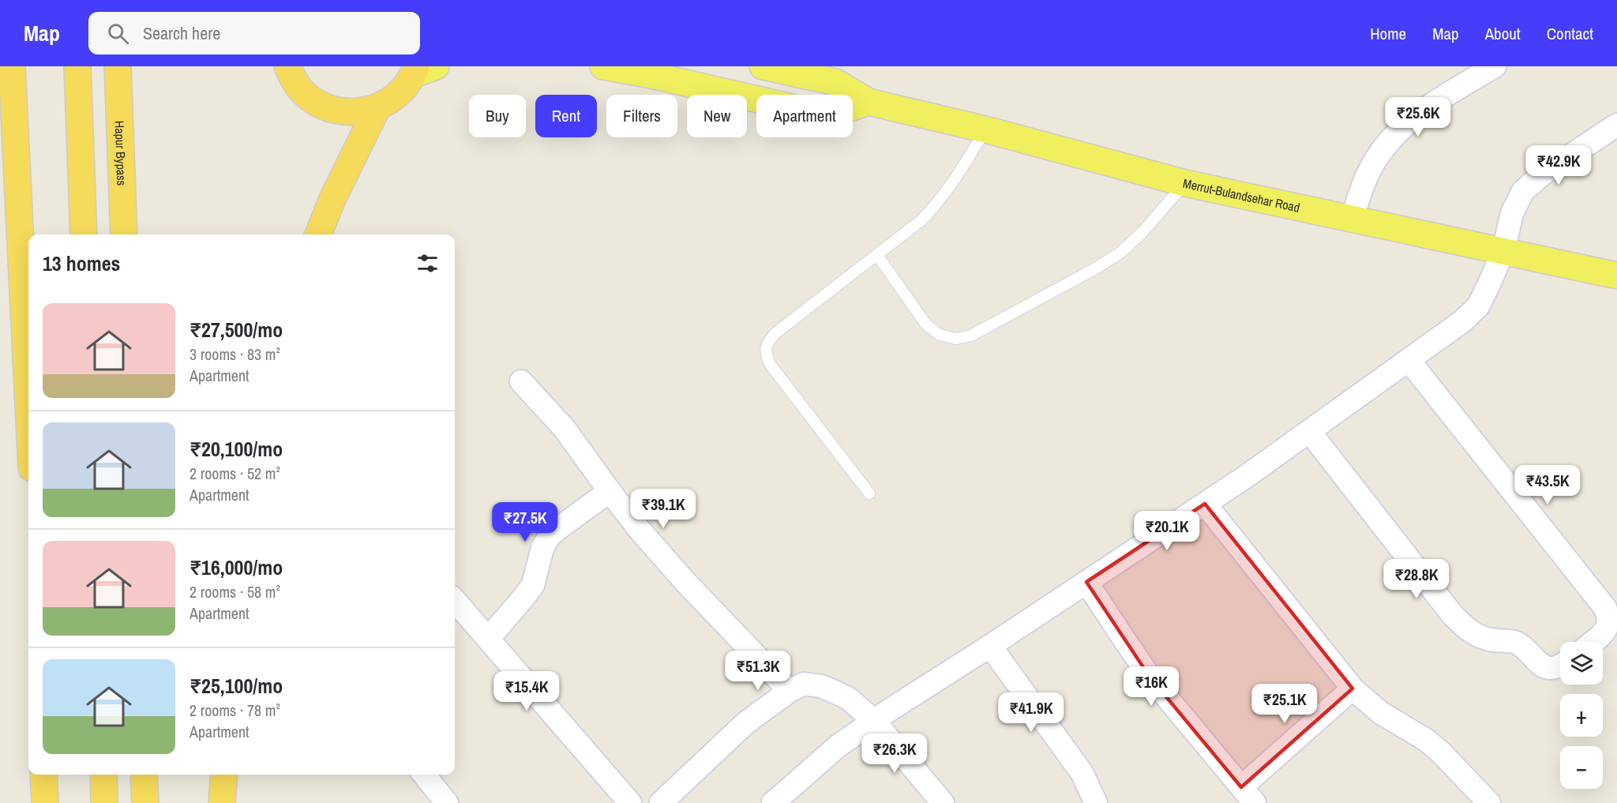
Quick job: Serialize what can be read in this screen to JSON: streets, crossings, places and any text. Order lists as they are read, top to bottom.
{
  "streets": {
    "highway": ["Hapur Bypass"],
    "main road": ["Merrut-Bulandsehar Road"]
  },
  "page": {
    "header": "Map",
    "search": "Search here",
    "nav": [
      "Home",
      "Map",
      "About",
      "Contact"
    ],
    "chip": [
      "Buy",
      "Rent",
      "Filters",
      "New",
      "Apartment"
    ],
    "price": [
      "₹25.6K",
      "₹42.9K",
      "₹43.5K",
      "₹39.1K",
      "₹27.5K",
      "₹20.1K",
      "₹28.8K",
      "₹51.3K",
      "₹16K",
      "₹15.4K",
      "₹25.1K",
      "₹41.9K",
      "₹26.3K"
    ],
    "heading": "13 homes",
    "list": [
      {
        "name": "₹27,500/mo",
        "note": "3 rooms · 83 m² · Apartment"
      },
      {
        "name": "₹20,100/mo",
        "note": "2 rooms · 52 m² · Apartment"
      },
      {
        "name": "₹16,000/mo",
        "note": "2 rooms · 58 m² · Apartment"
      },
      {
        "name": "₹25,100/mo",
        "note": "2 rooms · 78 m² · Apartment"
      }
    ],
    "map_buttons": ["+", "−"]
  }
}
